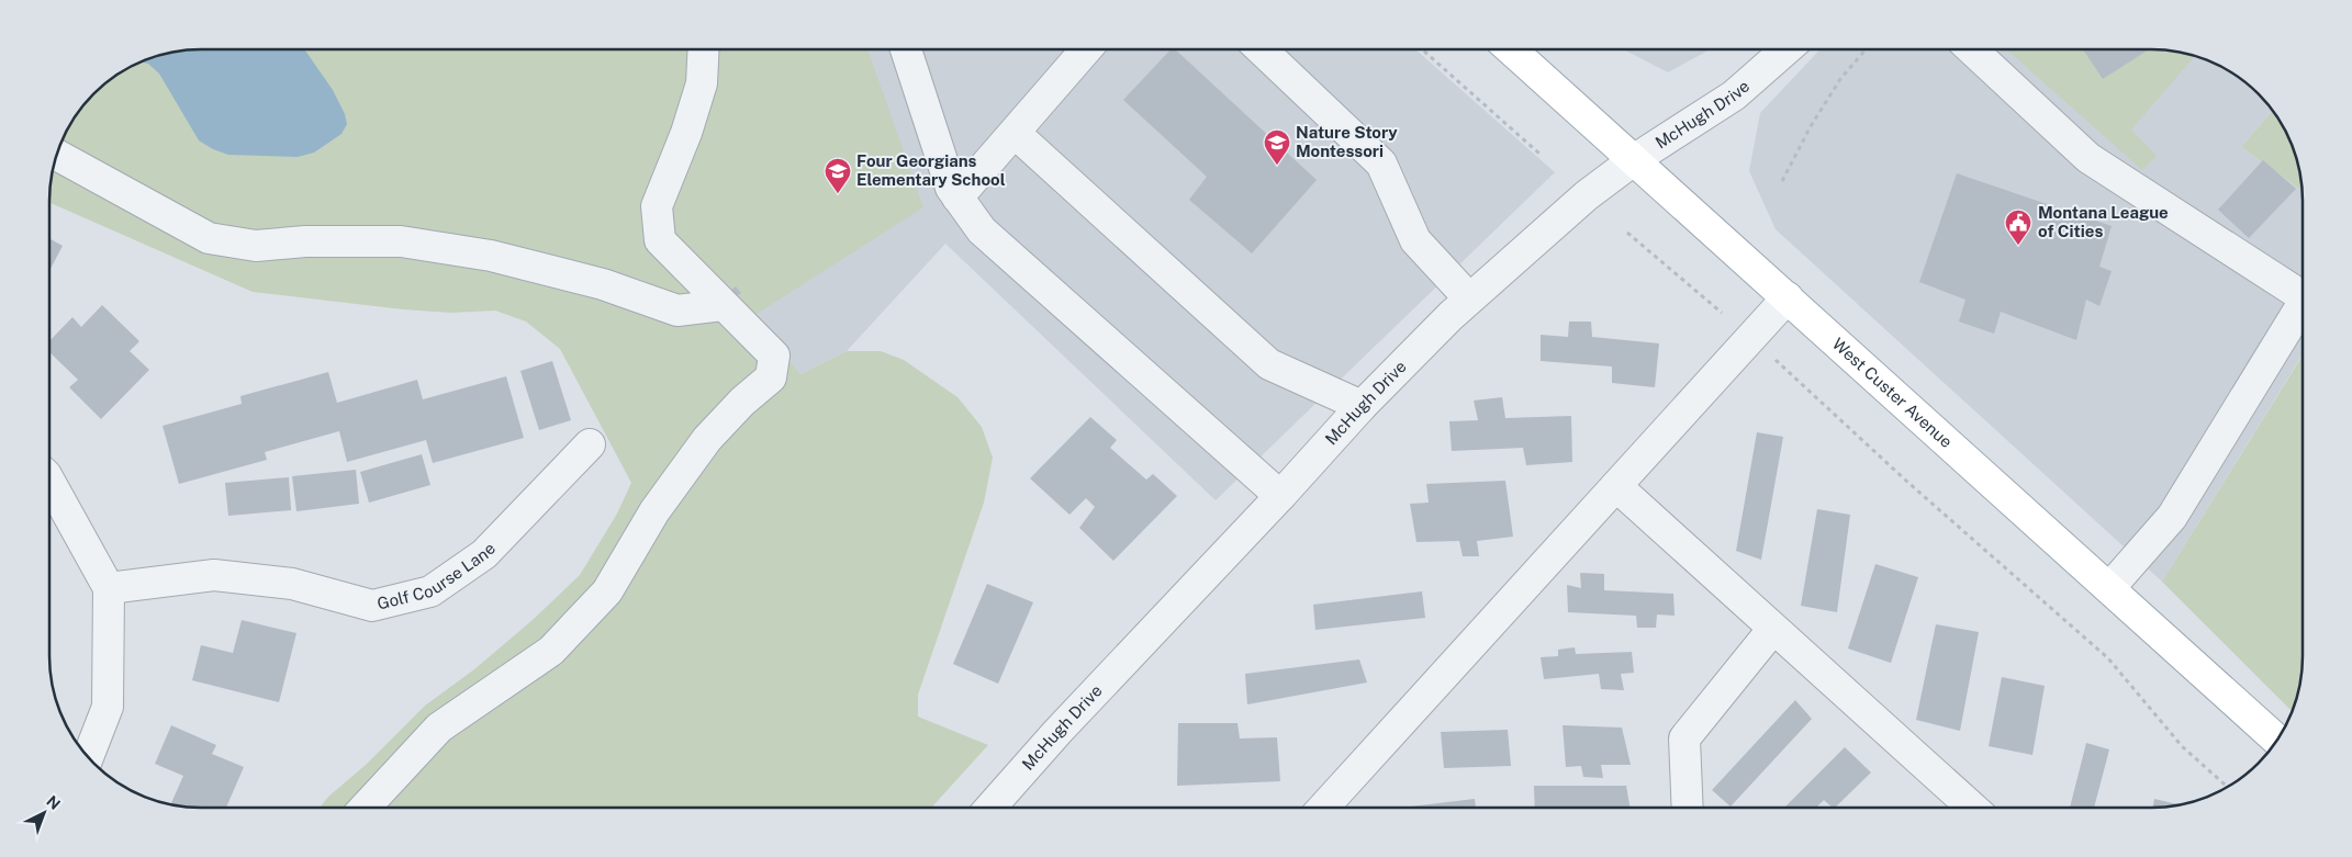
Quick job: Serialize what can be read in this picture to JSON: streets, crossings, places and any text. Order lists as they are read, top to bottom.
{
  "streets": {
    "main road": ["West Custer Avenue"],
    "street": ["McHugh Drive", "Golf Course Lane"]
  },
  "crossings": [
    ["McHugh Drive", "West Custer Avenue"]
  ],
  "places": {
    "school or university": ["Nature Story Montessori", "Four Georgians Elementary School"],
    "public building": ["Montana League of Cities"]
  },
  "north": "top right"
}
